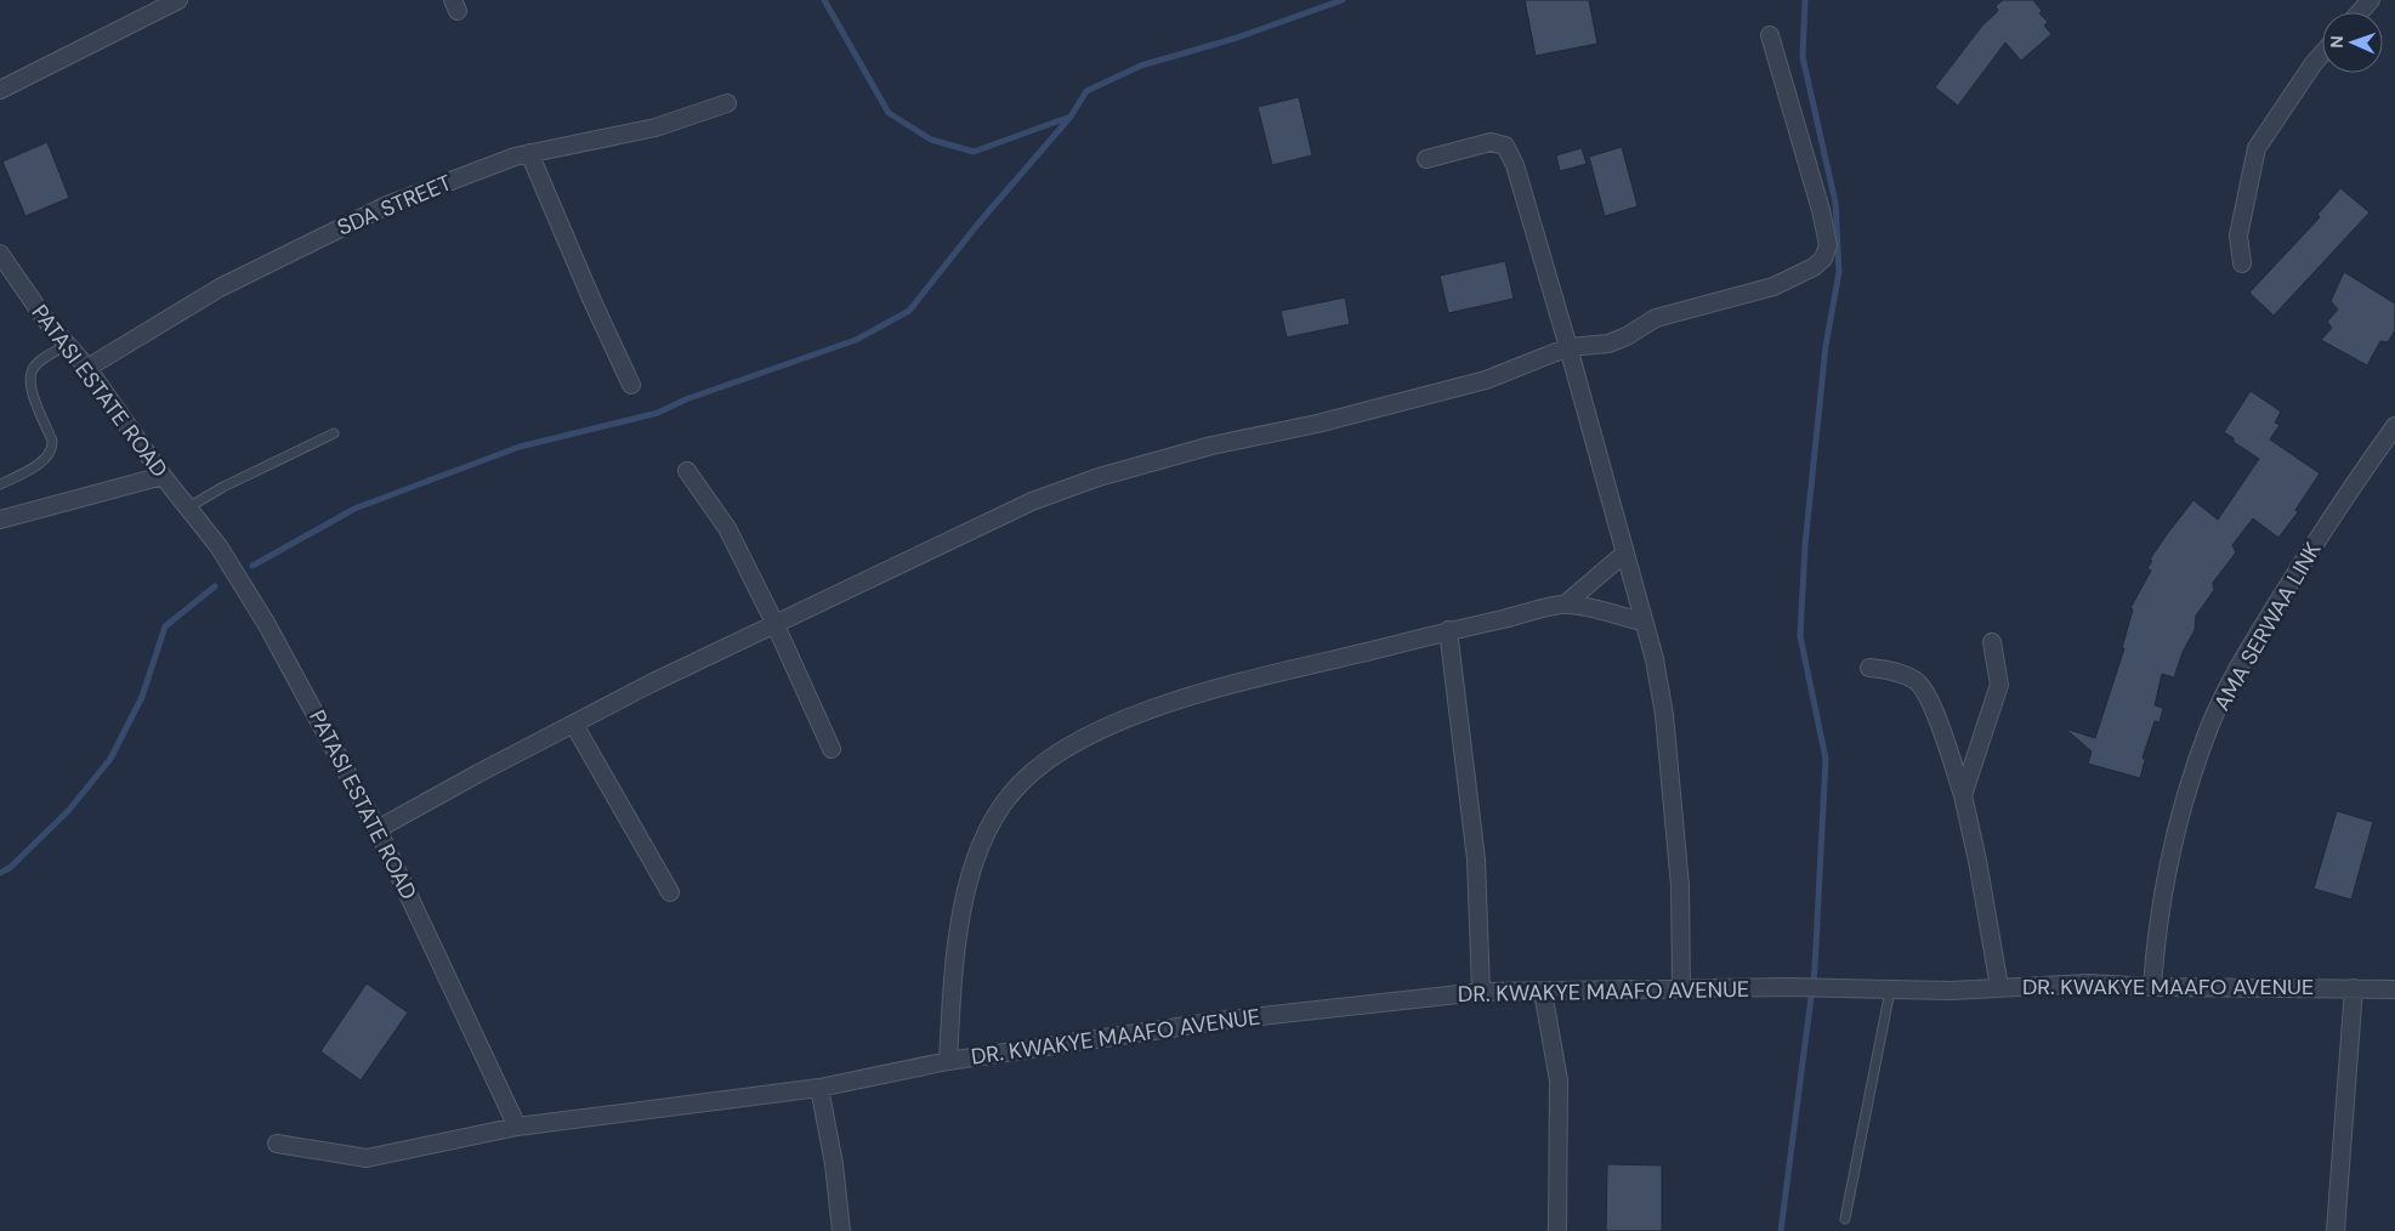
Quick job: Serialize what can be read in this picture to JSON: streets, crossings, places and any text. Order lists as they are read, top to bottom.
{
  "streets": {
    "street": [
      "SDA STREET",
      "PATASI ESTATE ROAD",
      "AMA SERWAA LINK",
      "DR. KWAKYE MAAFO AVENUE"
    ]
  },
  "crossings": [
    ["SDA STREET", "PATASI ESTATE ROAD"],
    ["AMA SERWAA LINK", "DR. KWAKYE MAAFO AVENUE"]
  ],
  "north": "left"
}
